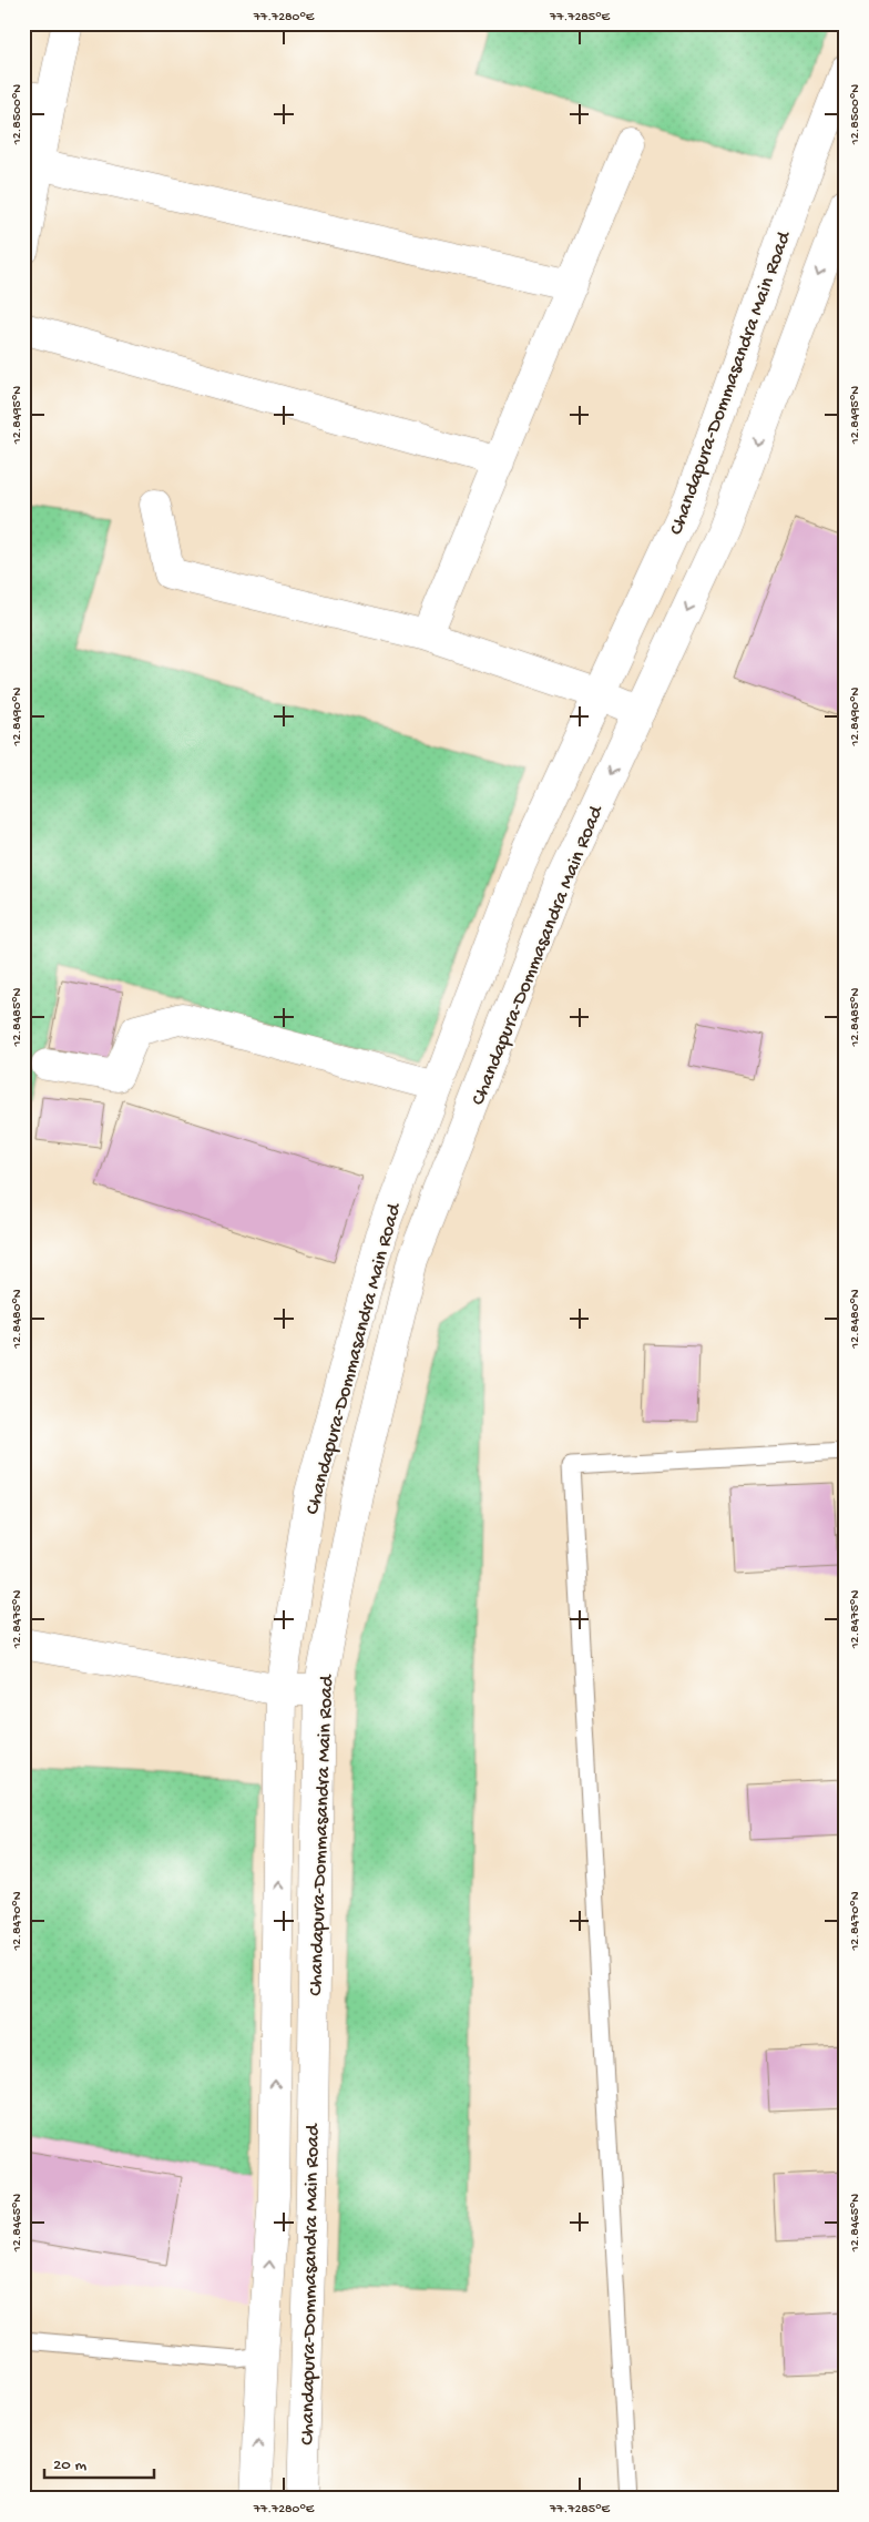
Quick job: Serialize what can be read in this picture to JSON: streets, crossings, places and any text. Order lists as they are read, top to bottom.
{
  "streets": {
    "main road": ["Chandapura-Dommasandra Main Road"]
  },
  "scale_bar": "20 m",
  "coordinates": [
    "77.7280°E",
    "77.7285°E",
    "12.8500°N",
    "12.8495°N",
    "12.8490°N",
    "12.8485°N",
    "12.8480°N",
    "12.8475°N",
    "12.8470°N",
    "12.8465°N"
  ]
}
